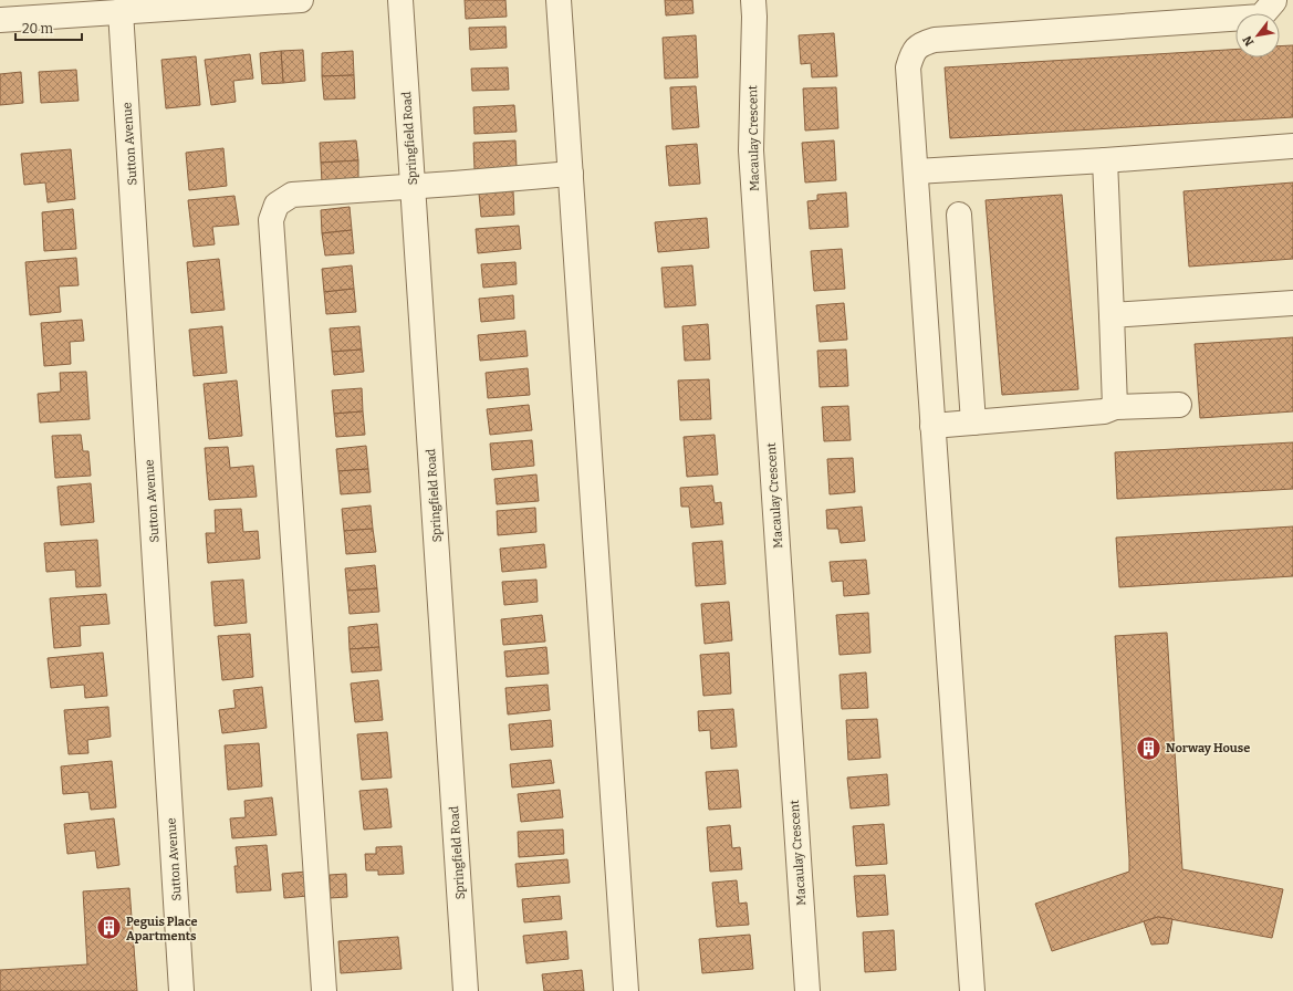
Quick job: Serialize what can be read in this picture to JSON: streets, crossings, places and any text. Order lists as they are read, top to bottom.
{
  "streets": {
    "street": ["Springfield Road", "Macaulay Crescent", "Sutton Avenue"]
  },
  "places": {
    "building": ["Norway House", "Peguis Place Apartments"]
  },
  "scale_bar": "20 m",
  "north": "bottom left"
}
